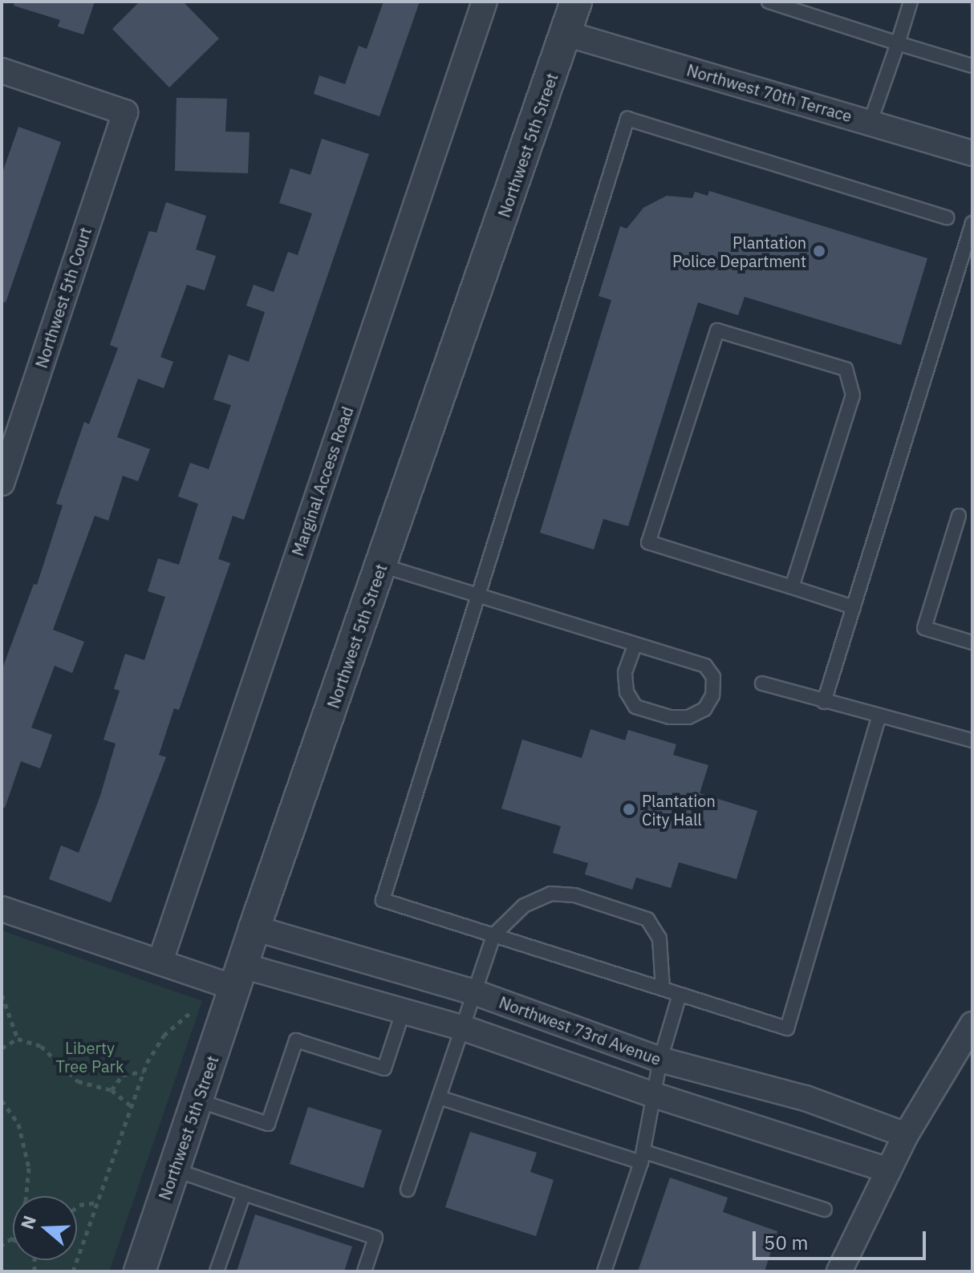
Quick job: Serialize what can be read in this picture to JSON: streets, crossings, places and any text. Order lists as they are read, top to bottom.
{
  "streets": {
    "street": [
      "Northwest 70th Terrace",
      "Northwest 5th Street",
      "Northwest 5th Court",
      "Marginal Access Road",
      "Northwest 73rd Avenue"
    ]
  },
  "crossings": [
    ["Northwest 70th Terrace", "Northwest 5th Street"],
    ["Northwest 5th Street", "Northwest 73rd Avenue"]
  ],
  "parks": ["Liberty Tree Park"],
  "places": ["Plantation Police Department", "Plantation City Hall"],
  "scale_bar": "50 m",
  "north": "left"
}
